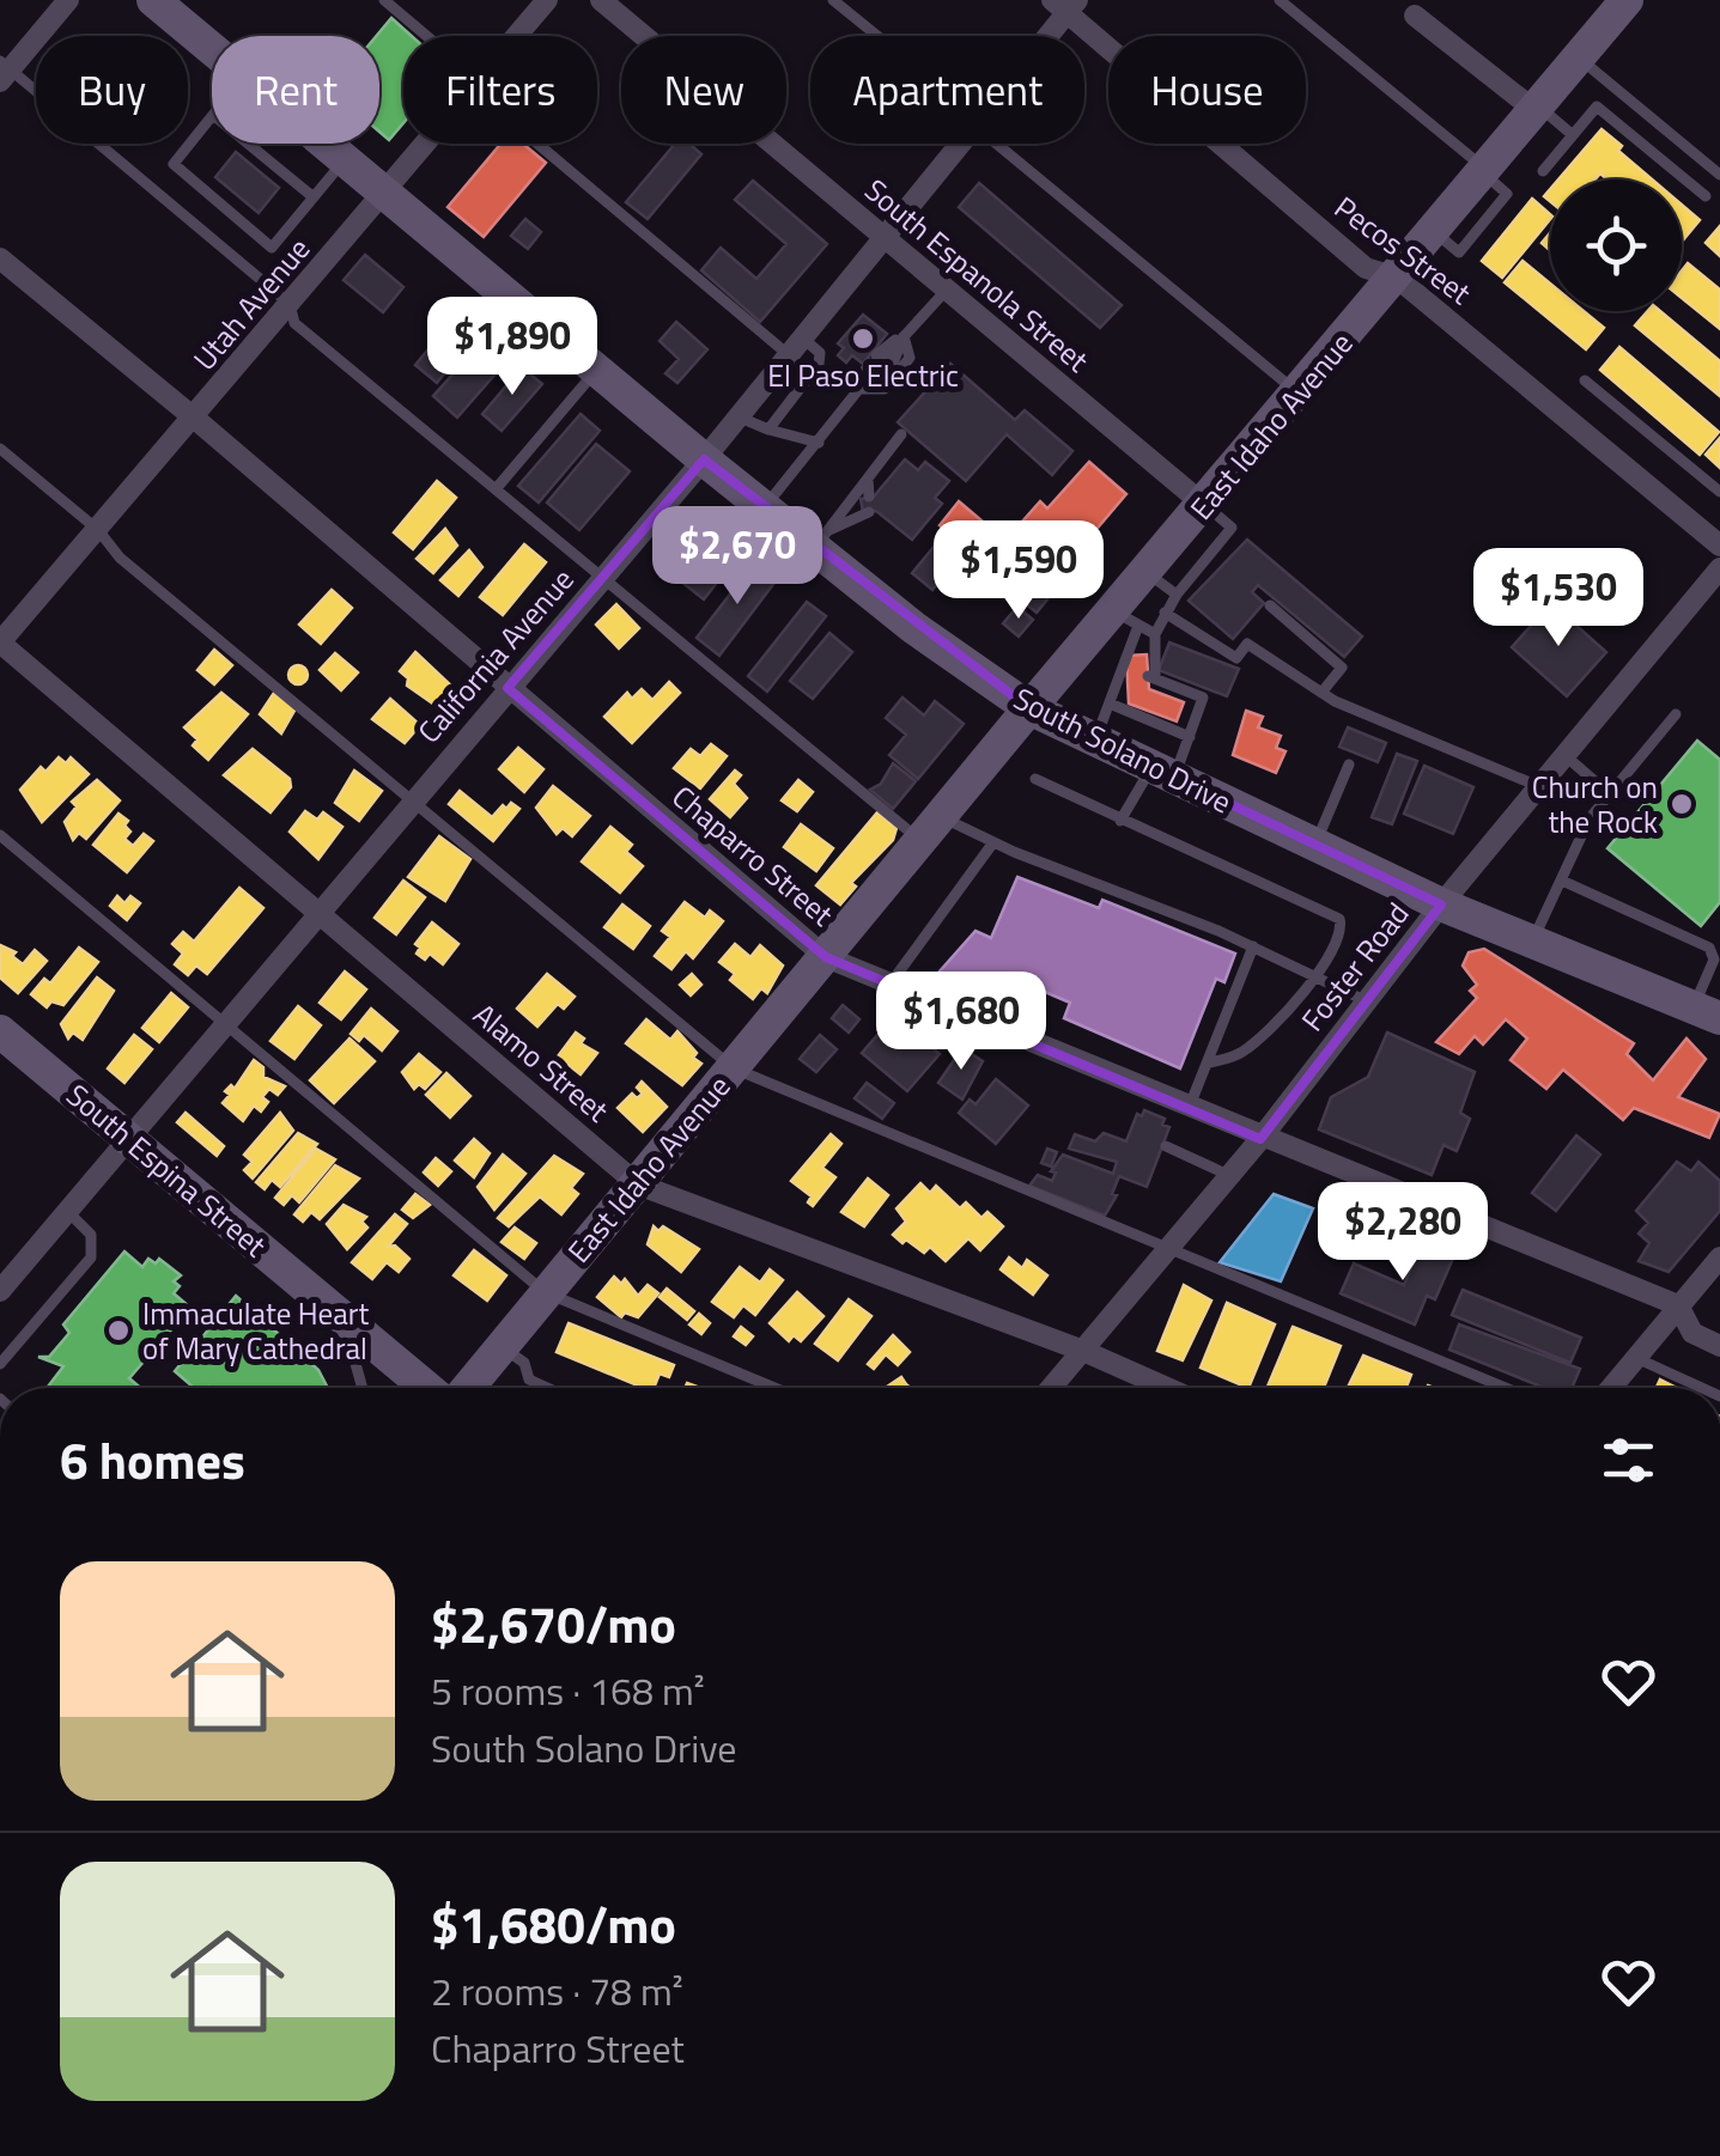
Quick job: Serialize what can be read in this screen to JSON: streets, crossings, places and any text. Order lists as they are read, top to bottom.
{
  "streets": {
    "street": [
      "Pecos Street",
      "South Espanola Street",
      "Utah Avenue",
      "East Idaho Avenue",
      "California Avenue",
      "South Solano Drive",
      "Chaparro Street",
      "Foster Road",
      "Alamo Street",
      "South Espina Street"
    ]
  },
  "crossings": [
    ["Pecos Street", "East Idaho Avenue"],
    ["Pecos Street", "California Avenue"],
    ["South Espanola Street", "East Idaho Avenue"],
    ["South Espanola Street", "California Avenue"],
    ["Utah Avenue", "South Solano Drive"],
    ["Utah Avenue", "Chaparro Street"],
    ["Utah Avenue", "Alamo Street"],
    ["East Idaho Avenue", "South Solano Drive"],
    ["East Idaho Avenue", "Chaparro Street"],
    ["East Idaho Avenue", "Alamo Street"],
    ["California Avenue", "South Solano Drive"],
    ["California Avenue", "Chaparro Street"],
    ["California Avenue", "Alamo Street"],
    ["California Avenue", "South Espina Street"],
    ["South Solano Drive", "Foster Road"],
    ["Chaparro Street", "Foster Road"],
    ["Foster Road", "Alamo Street"]
  ],
  "places": ["El Paso Electric", "Church on the Rock", "Immaculate Heart of Mary Cathedral"],
  "page": {
    "chip": [
      "Buy",
      "Rent",
      "Filters",
      "New",
      "Apartment",
      "House"
    ],
    "price": [
      "$1,890",
      "$2,670",
      "$1,590",
      "$1,530",
      "$1,680",
      "$2,280"
    ],
    "heading": "6 homes",
    "list": [
      {
        "name": "$2,670/mo",
        "note": "5 rooms · 168 m² · South Solano Drive"
      },
      {
        "name": "$1,680/mo",
        "note": "2 rooms · 78 m² · Chaparro Street"
      }
    ]
  }
}
